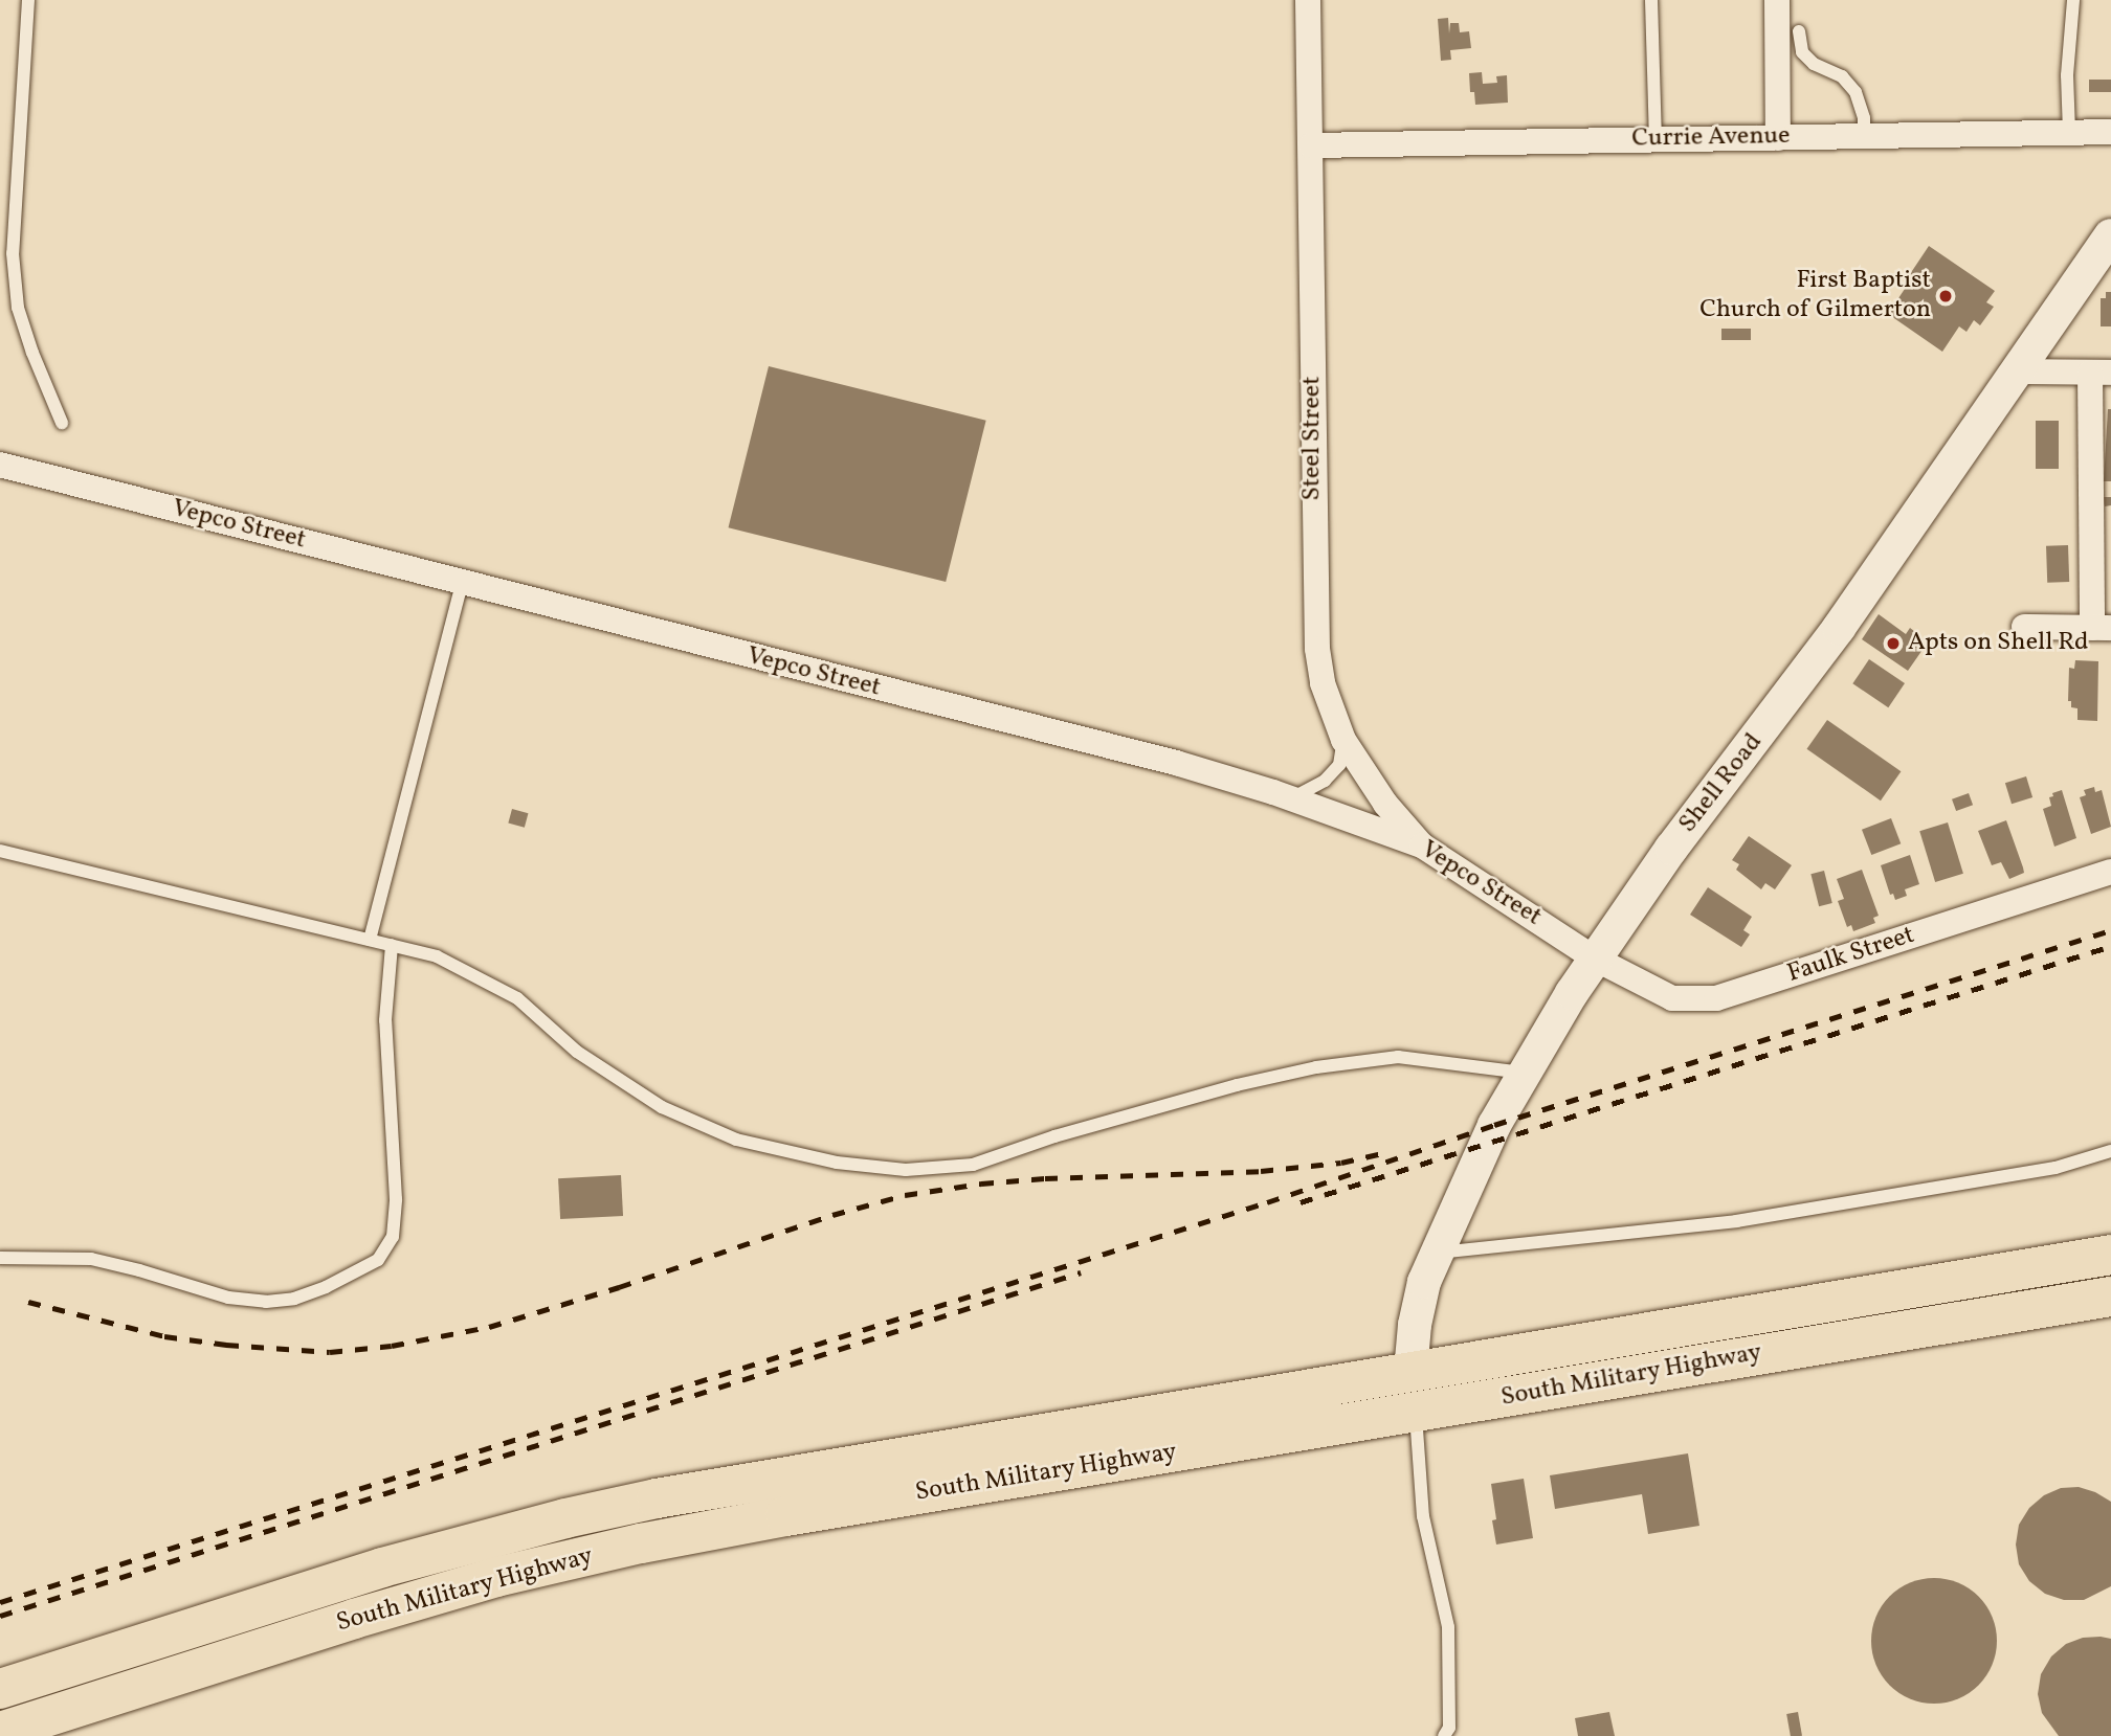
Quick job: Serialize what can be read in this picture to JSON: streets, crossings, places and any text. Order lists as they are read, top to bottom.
{
  "streets": {
    "main road": ["South Military Highway"],
    "street": [
      "Currie Avenue",
      "Steel Street",
      "Vepco Street",
      "Shell Road",
      "Faulk Street"
    ]
  },
  "crossings": [
    ["Currie Avenue", "Steel Street"],
    ["Steel Street", "Vepco Street"],
    ["Vepco Street", "Shell Road"],
    ["Vepco Street", "Faulk Street"],
    ["Shell Road", "Faulk Street"],
    ["Shell Road", "South Military Highway"]
  ],
  "places": ["First Baptist Church of Gilmerton", "Apts on Shell Rd"]
}
